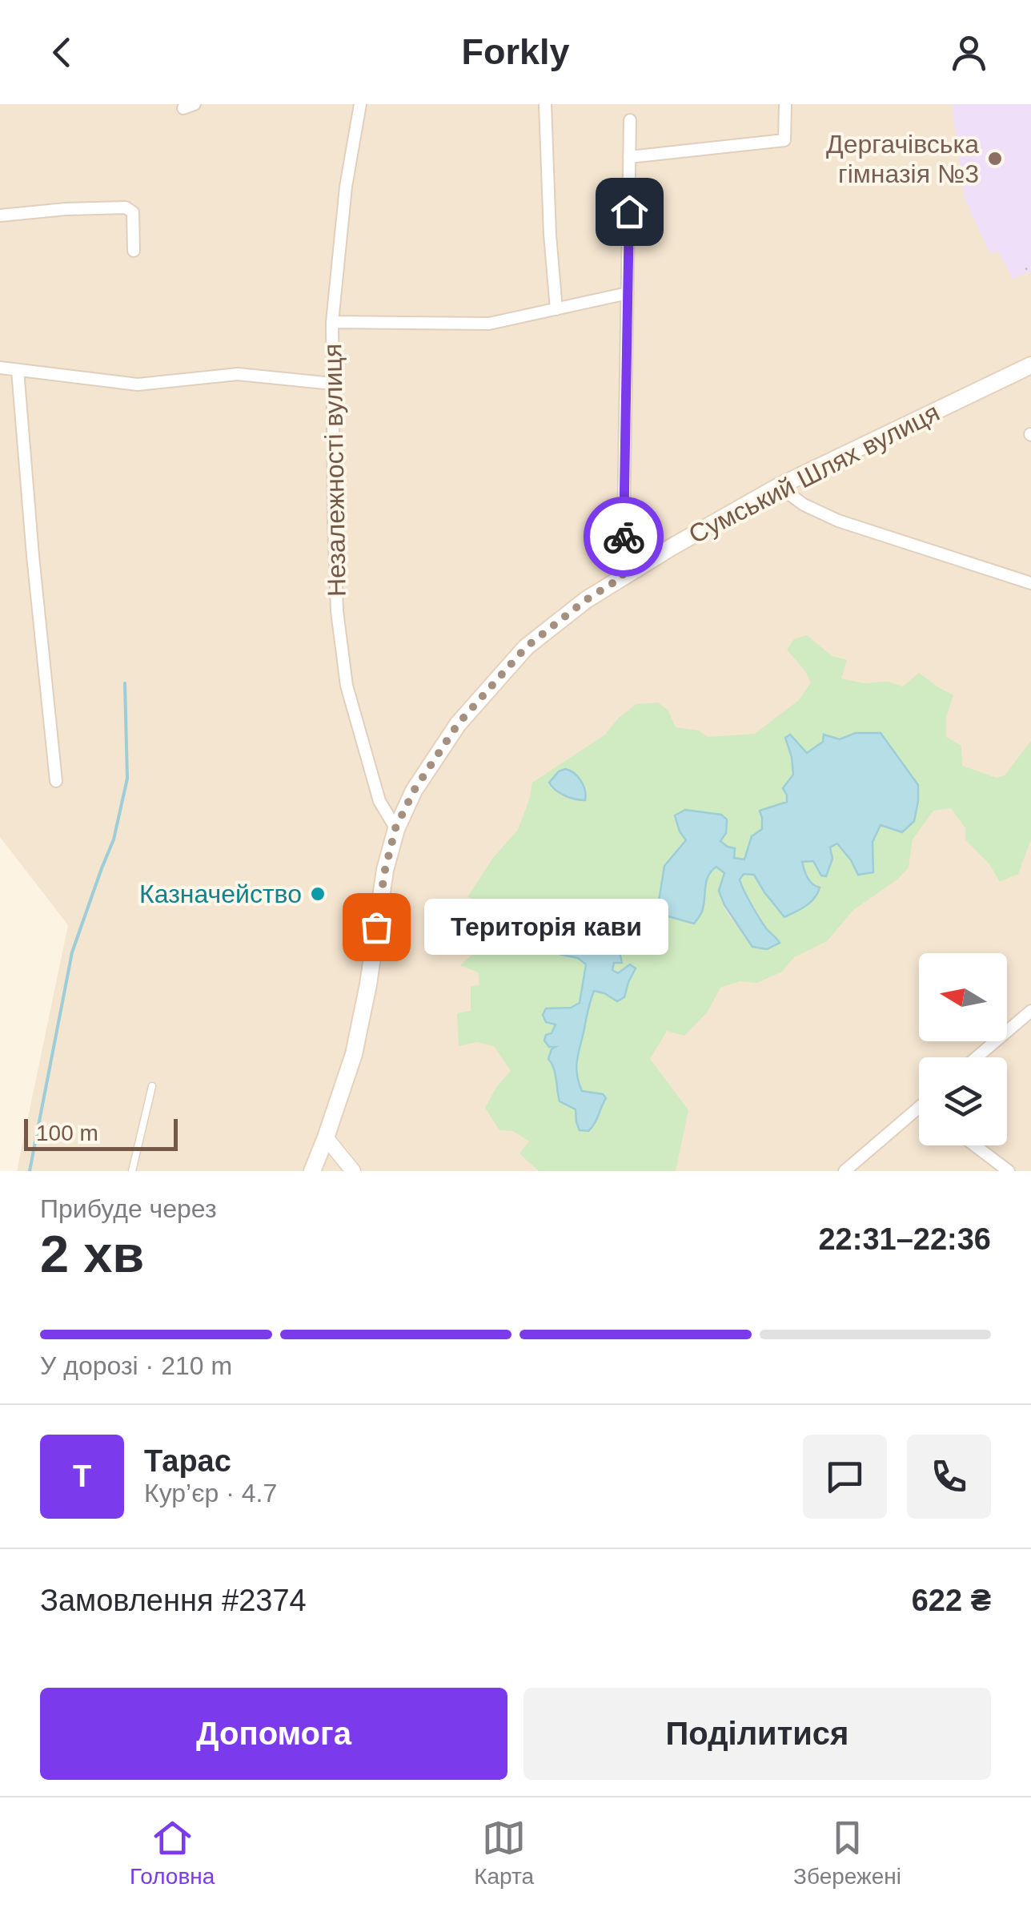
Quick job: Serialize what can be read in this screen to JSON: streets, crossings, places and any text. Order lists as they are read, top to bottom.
{
  "streets": {
    "main road": ["Сумський Шлях вулиця"],
    "street": ["Незалежності вулиця"]
  },
  "crossings": [
    ["Незалежності вулиця", "Сумський Шлях вулиця"]
  ],
  "places": ["Дергачівська гімназія №3", "Казначейство", "Територія кави"],
  "scale_bar": "100 m",
  "north": "left",
  "page": {
    "header": "Forkly",
    "bubble": "Територія кави",
    "scale": "100 m",
    "heading": ["2 хв", "Прибуде через", "22:31–22:36"],
    "panel": [
      "Тарас",
      "Кур’єр · 4.7",
      "Замовлення #2374",
      "622 ₴"
    ],
    "bar": "У дорозі · 210 m",
    "round": "Т",
    "buttons": ["Допомога", "Поділитися"],
    "tabs": ["Головна", "Карта", "Збережені"]
  }
}
